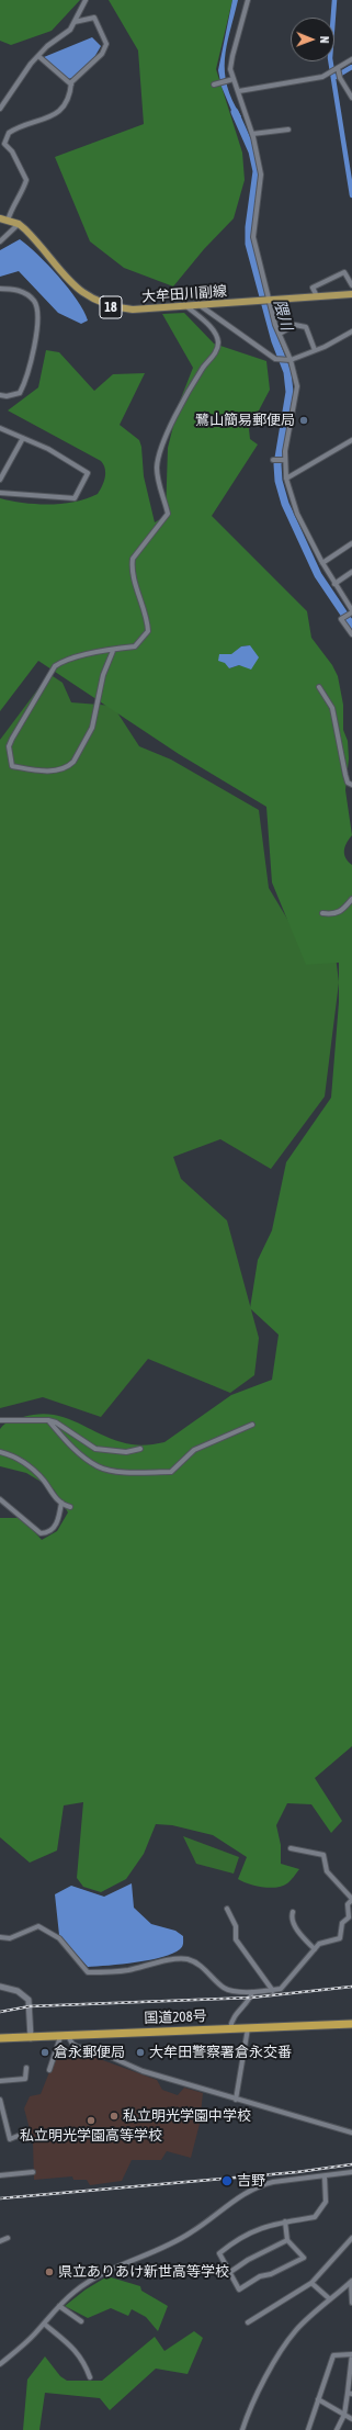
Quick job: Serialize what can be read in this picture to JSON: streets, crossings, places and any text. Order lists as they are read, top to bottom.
{
  "streets": {
    "highway": ["国道208号"],
    "main road": ["大牟田川副線", "18"]
  },
  "water": ["隈川"],
  "places": [
    "鷺山簡易郵便局",
    "倉永郵便局",
    "大牟田警察署倉永交番",
    "私立明光学園中学校",
    "私立明光学園高等学校",
    "吉野",
    "県立ありあけ新世高等学校"
  ],
  "north": "right"
}
